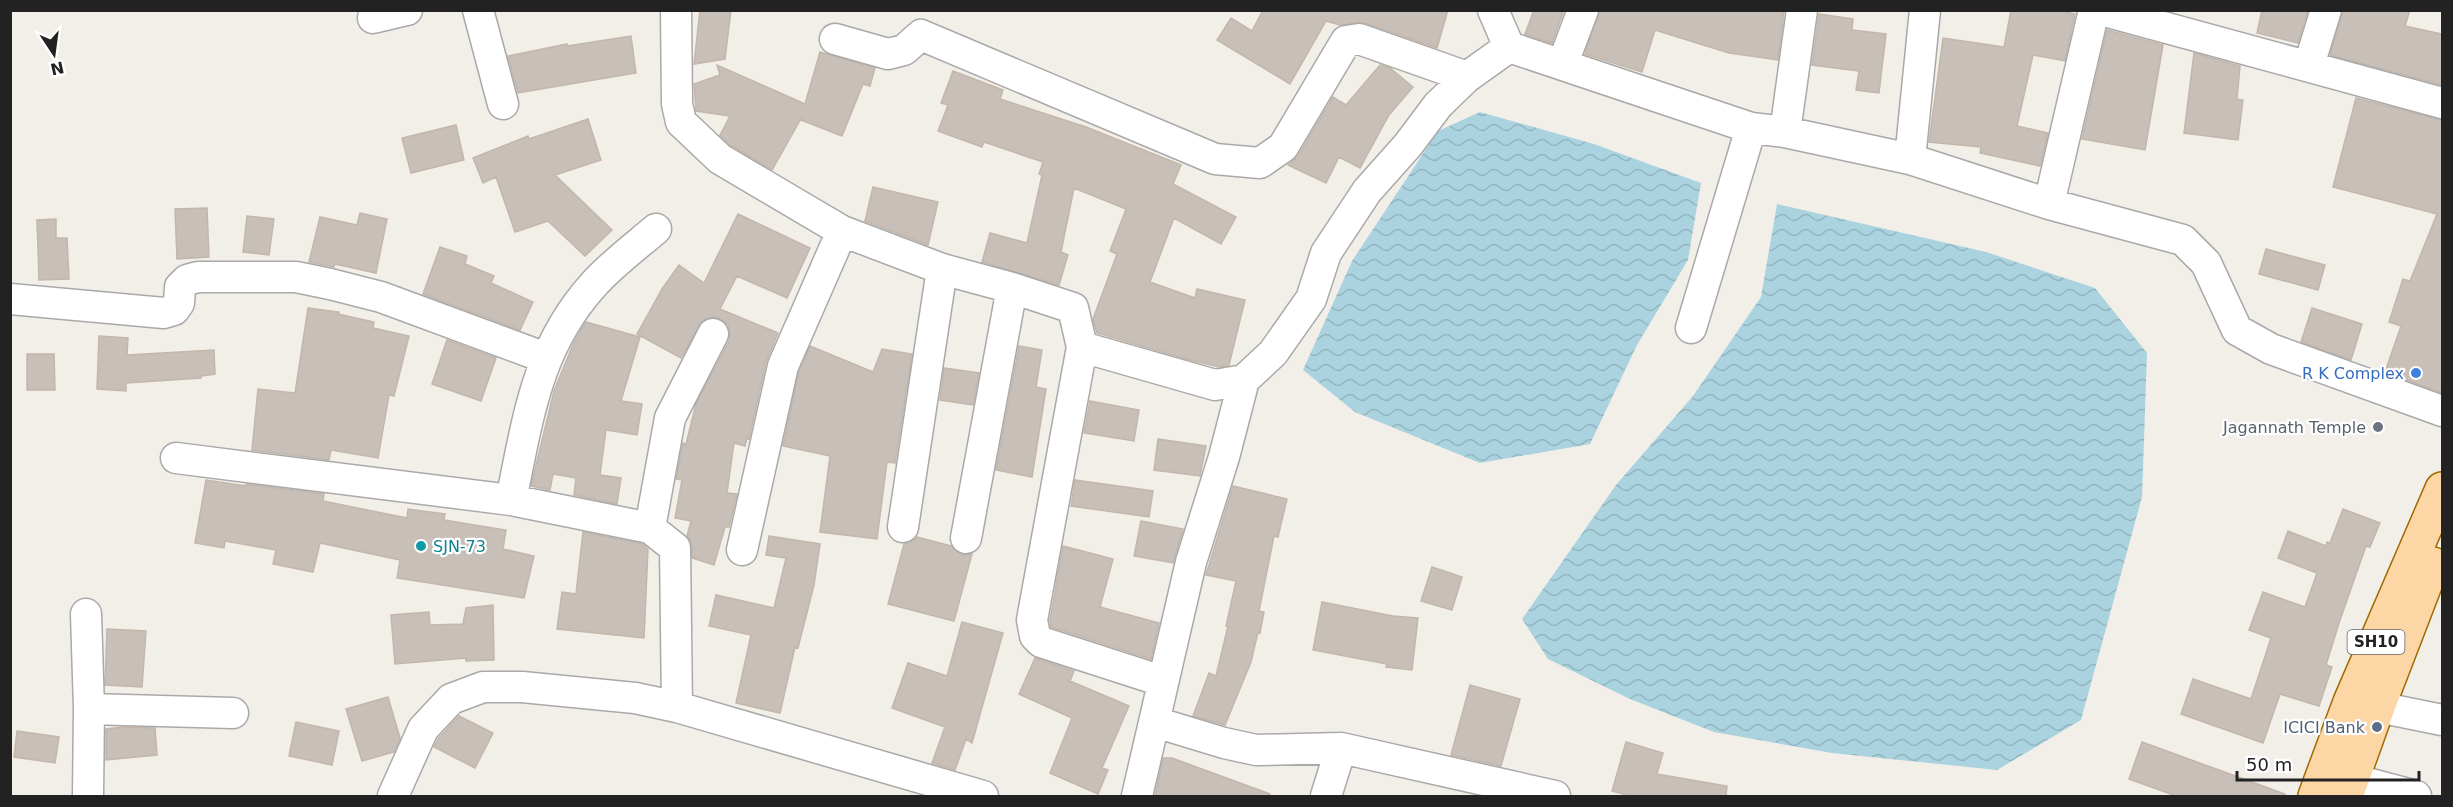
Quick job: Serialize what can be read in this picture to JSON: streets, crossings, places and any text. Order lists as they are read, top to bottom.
{
  "streets": {
    "main road": ["SH10"]
  },
  "places": [
    "R K Complex",
    "Jagannath Temple",
    "SJN-73",
    "ICICI Bank"
  ],
  "scale_bar": "50 m",
  "north": "bottom"
}
